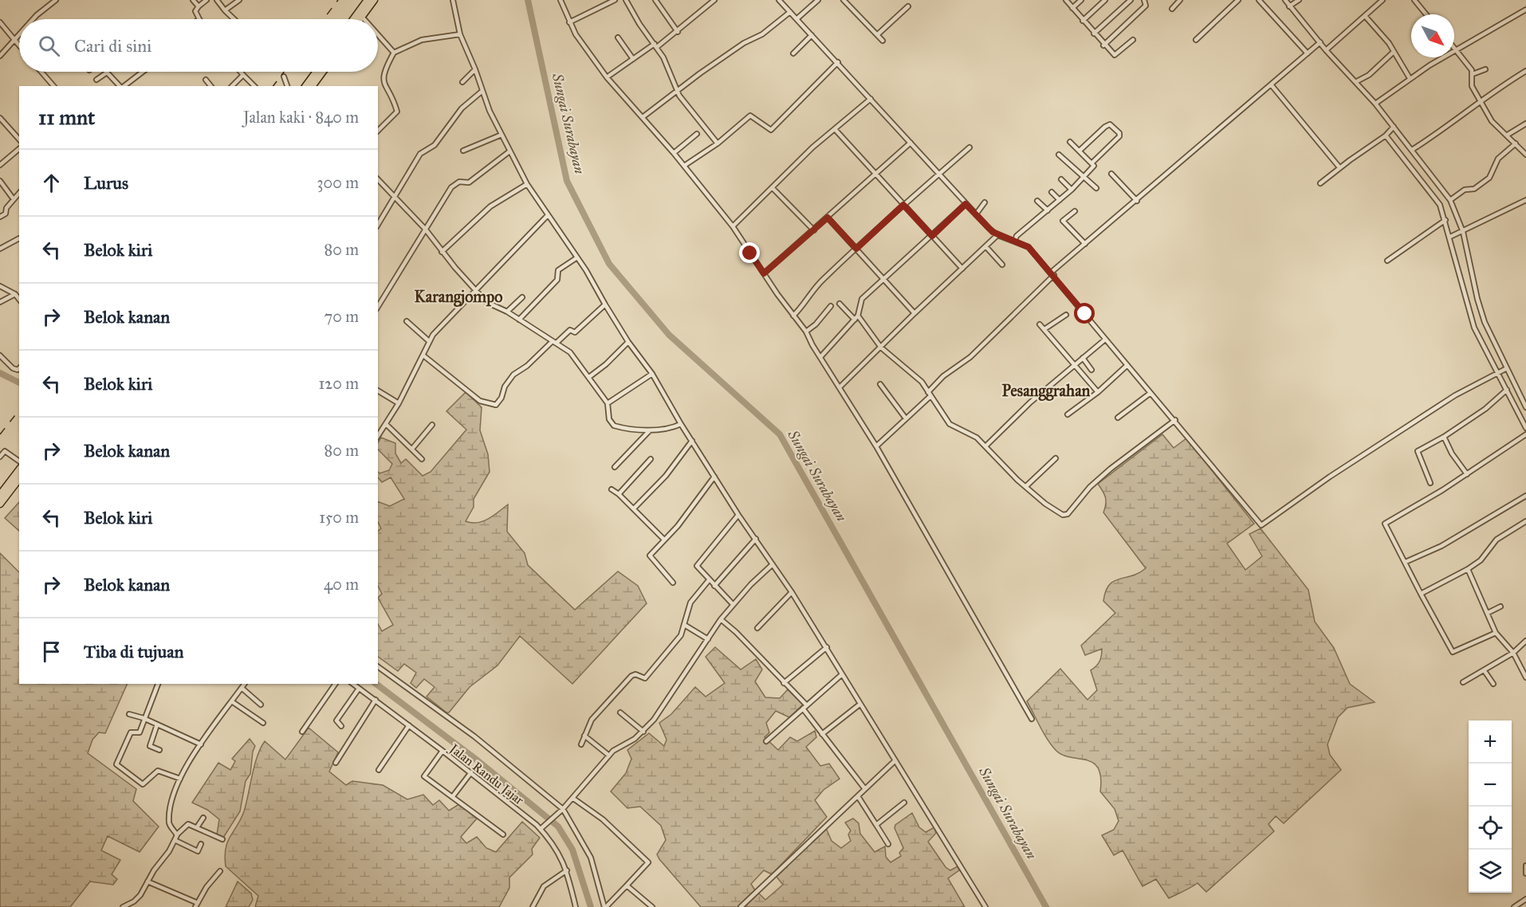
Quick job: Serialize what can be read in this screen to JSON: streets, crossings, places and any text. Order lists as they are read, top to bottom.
{
  "streets": {
    "street": ["Jalan Randu Jajar"]
  },
  "districts": ["Karangjompo", "Pesanggrahan"],
  "water": ["Sungai Surabayan"],
  "north": "bottom right",
  "page": {
    "search": "Cari di sini",
    "heading": ["11 mnt", "Jalan kaki · 840 m"],
    "list": [
      ["Lurus", "300 m"],
      ["Belok kiri", "80 m"],
      ["Belok kanan", "70 m"],
      ["Belok kiri", "120 m"],
      ["Belok kanan", "80 m"],
      ["Belok kiri", "150 m"],
      ["Belok kanan", "40 m"],
      "Tiba di tujuan"
    ],
    "map_buttons": ["+", "−"]
  }
}
